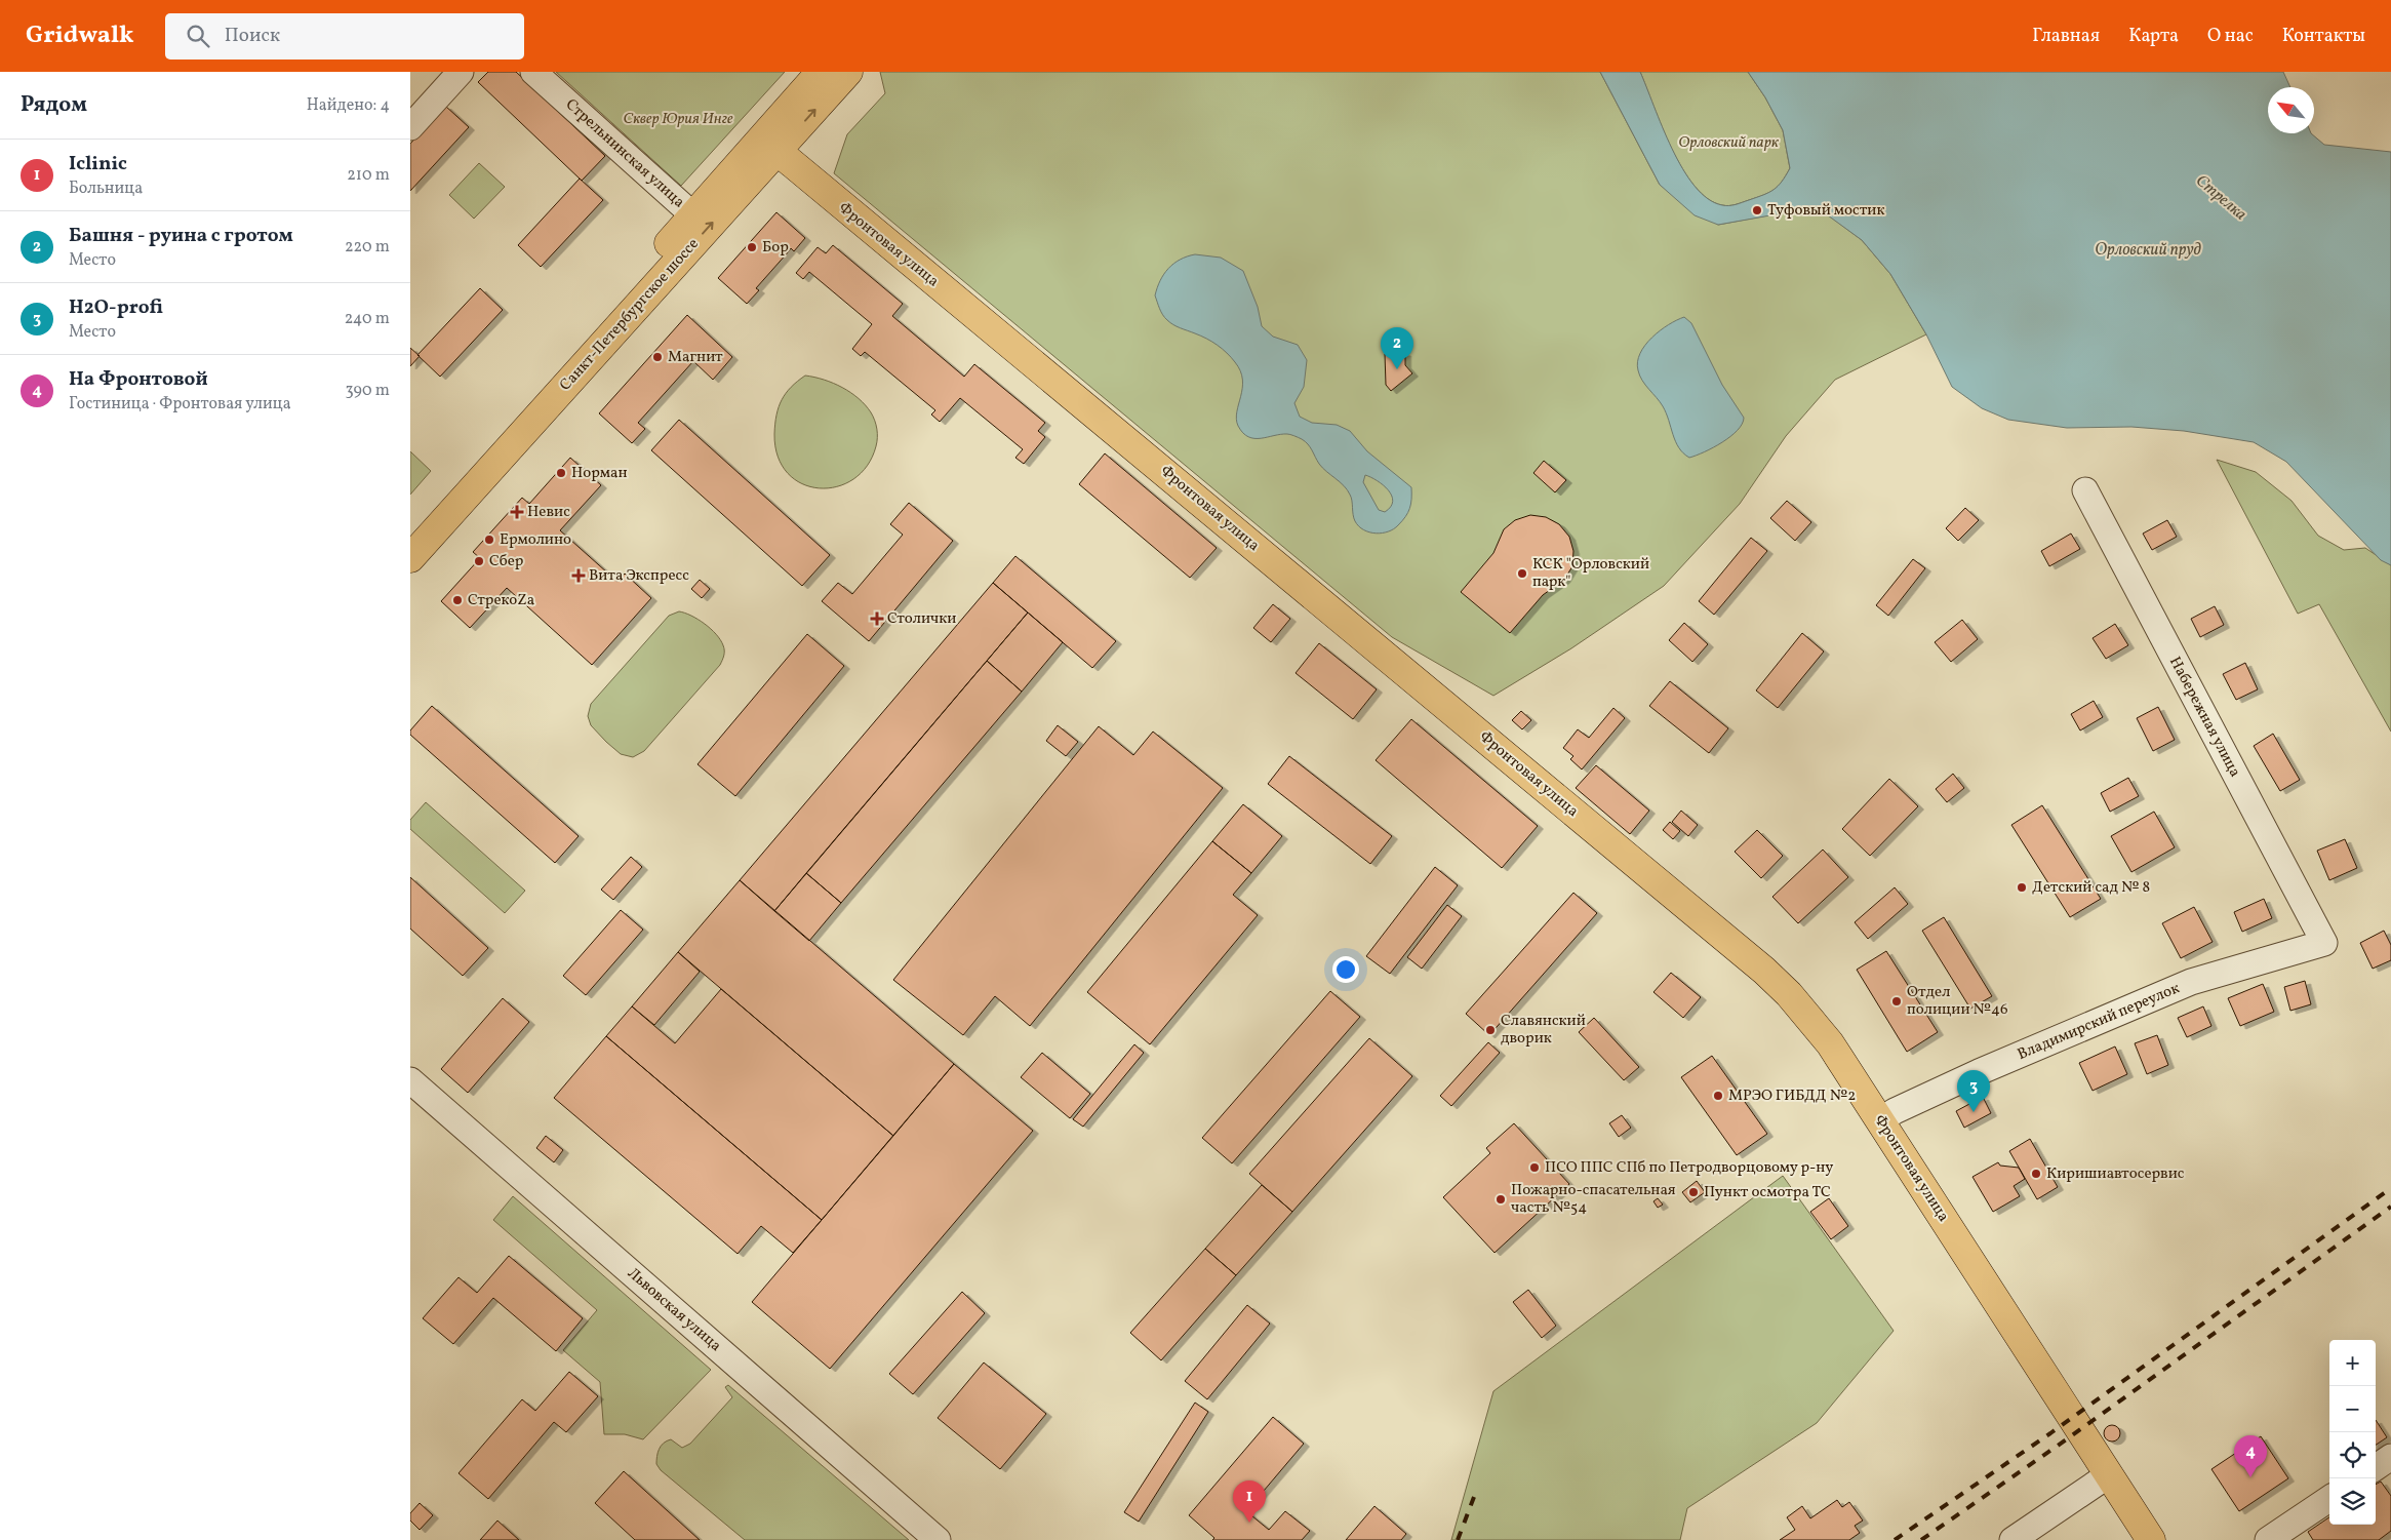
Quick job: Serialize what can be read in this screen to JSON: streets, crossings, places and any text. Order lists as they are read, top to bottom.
{
  "streets": {
    "main road": ["Фронтовая улица", "Санкт-Петербургское шоссе"],
    "street": [
      "Стрельнинская улица",
      "Набережная улица",
      "Владимирский переулок",
      "Львовская улица"
    ]
  },
  "crossings": [
    ["Стрельнинская улица", "Санкт-Петербургское шоссе"],
    ["Фронтовая улица", "Санкт-Петербургское шоссе"],
    ["Фронтовая улица", "Владимирский переулок"],
    ["Набережная улица", "Владимирский переулок"]
  ],
  "water": ["Стрелка", "Орловский пруд"],
  "parks": ["Сквер Юрия Инге", "Орловский парк"],
  "places": {
    "other": [
      "Туфовый мостик",
      "Бор",
      "Магнит",
      "Норман",
      "Ермолино",
      "Сбер",
      "КСК \"Орловский парк\"",
      "СтрекоZа",
      "Детский сад № 8",
      "Отдел полиции №46",
      "Славянский дворик",
      "МРЭО ГИБДД №2",
      "ПСО ППС СПб по Петродворцовому р-ну",
      "Киришиавтосервис",
      "Пункт осмотра ТС",
      "Пожарно-спасательная часть №54"
    ],
    "health": ["Невис", "Вита Экспресс", "Столички"]
  },
  "north": "top left",
  "page": {
    "header": "Gridwalk",
    "search": "Поиск",
    "nav": [
      "Главная",
      "Карта",
      "О нас",
      "Контакты"
    ],
    "heading": ["Рядом", "Найдено: 4"],
    "list": [
      {
        "mark": "1",
        "name": "Iclinic",
        "note": "Больница",
        "value": "210 m"
      },
      {
        "mark": "2",
        "name": "Башня - руина с гротом",
        "note": "Место",
        "value": "220 m"
      },
      {
        "mark": "3",
        "name": "H2O-profi",
        "note": "Место",
        "value": "240 m"
      },
      {
        "mark": "4",
        "name": "На Фронтовой",
        "note": "Гостиница · Фронтовая улица",
        "value": "390 m"
      }
    ],
    "pins": [
      "2",
      "3",
      "4",
      "1"
    ],
    "map_buttons": ["+", "−"]
  }
}
